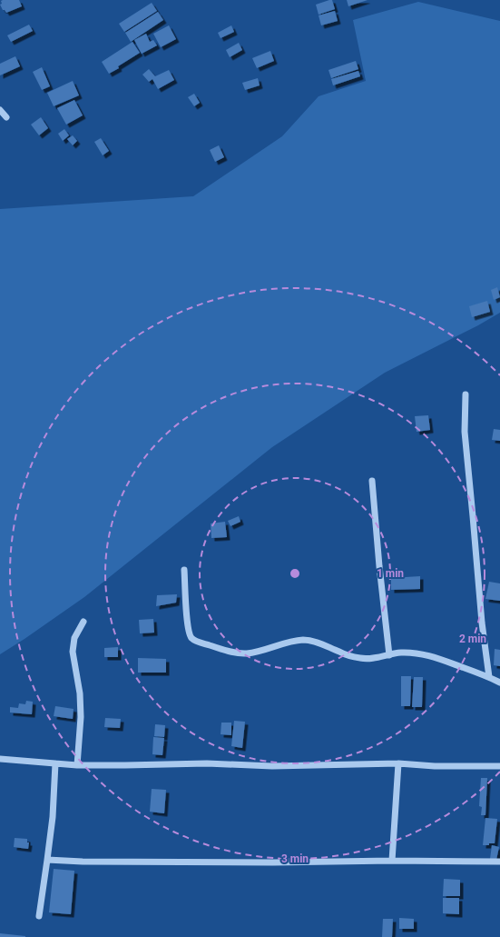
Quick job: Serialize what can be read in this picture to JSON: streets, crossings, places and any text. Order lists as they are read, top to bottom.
{
  "rings": ["1 min", "2 min", "3 min"]
}
